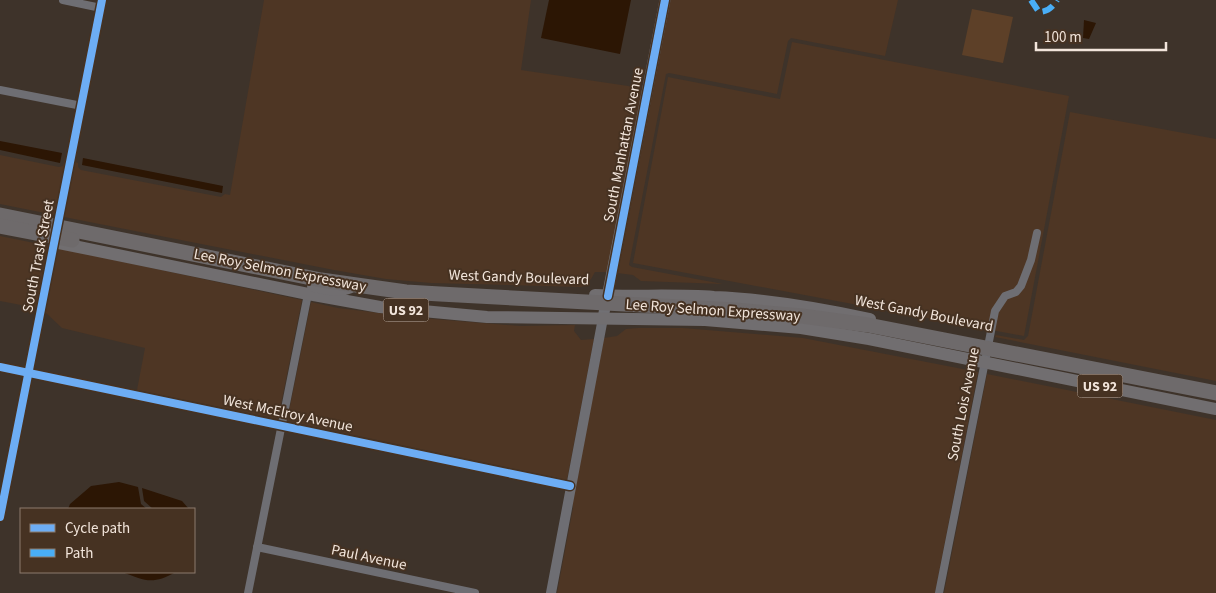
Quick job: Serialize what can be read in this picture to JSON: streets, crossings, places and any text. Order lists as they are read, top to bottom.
{
  "streets": {
    "highway": ["Lee Roy Selmon Expressway"],
    "main road": ["South Manhattan Avenue", "West Gandy Boulevard", "US 92"],
    "street": [
      "South Trask Street",
      "South Lois Avenue",
      "West McElroy Avenue",
      "Paul Avenue"
    ]
  },
  "crossings": [
    ["South Manhattan Avenue", "West Gandy Boulevard"],
    ["South Manhattan Avenue", "US 92"],
    ["South Manhattan Avenue", "West McElroy Avenue"],
    ["South Trask Street", "West Gandy Boulevard"],
    ["South Trask Street", "US 92"],
    ["South Trask Street", "West McElroy Avenue"],
    ["West Gandy Boulevard", "South Lois Avenue"],
    ["US 92", "South Lois Avenue"]
  ],
  "legend": ["Cycle path", "Path"],
  "scale_bar": "100 m"
}
